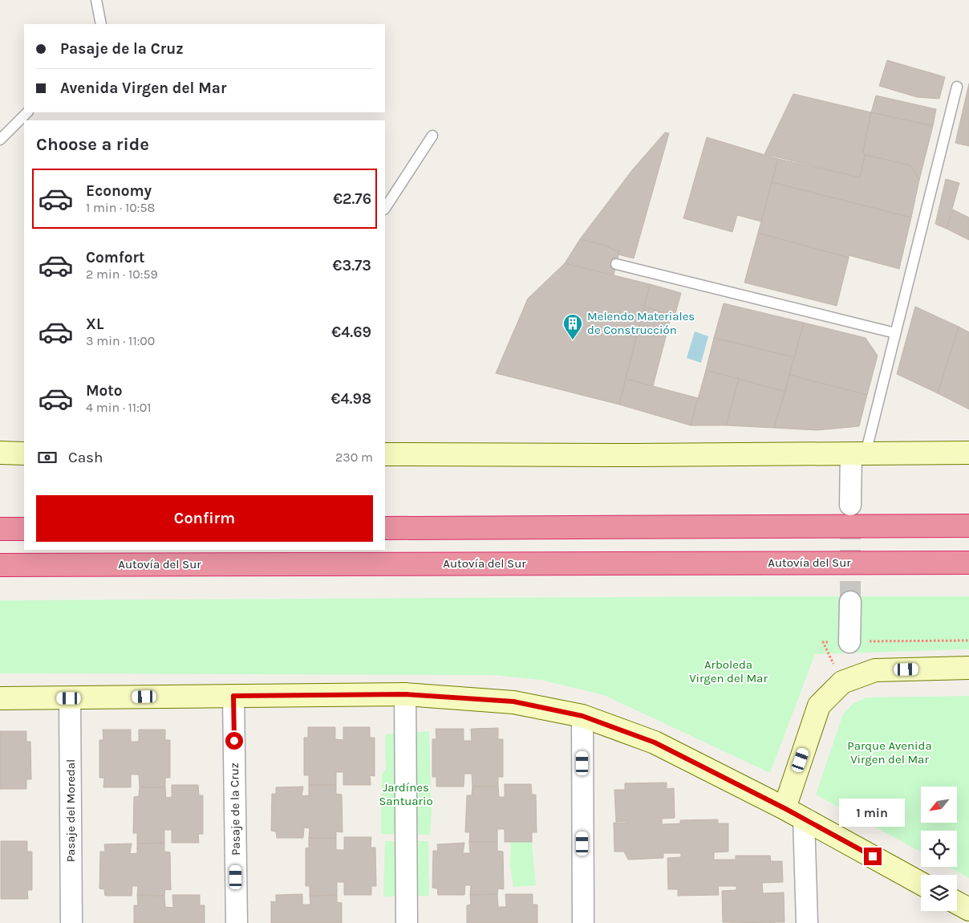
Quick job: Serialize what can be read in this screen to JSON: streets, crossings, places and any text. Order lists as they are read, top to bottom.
{
  "streets": {
    "highway": ["Autovía del Sur"],
    "street": ["Pasaje de la Cruz", "Pasaje del Moredal"]
  },
  "parks": ["Arboleda Virgen del Mar", "Parque Avenida Virgen del Mar", "Jardínes Santuario"],
  "places": {
    "building": ["Melendo Materiales de Construcción"]
  },
  "north": "bottom left",
  "page": {
    "banner": ["Pasaje de la Cruz", "Avenida Virgen del Mar"],
    "heading": "Choose a ride",
    "list": [
      {
        "name": "Economy",
        "note": "1 min · 10:58",
        "value": "€2.76"
      },
      {
        "name": "Comfort",
        "note": "2 min · 10:59",
        "value": "€3.73"
      },
      {
        "name": "XL",
        "note": "3 min · 11:00",
        "value": "€4.69"
      },
      {
        "name": "Moto",
        "note": "4 min · 11:01",
        "value": "€4.98"
      }
    ],
    "pay": ["Cash", "230 m"],
    "buttons": "Confirm",
    "bubble": "1 min"
  }
}
